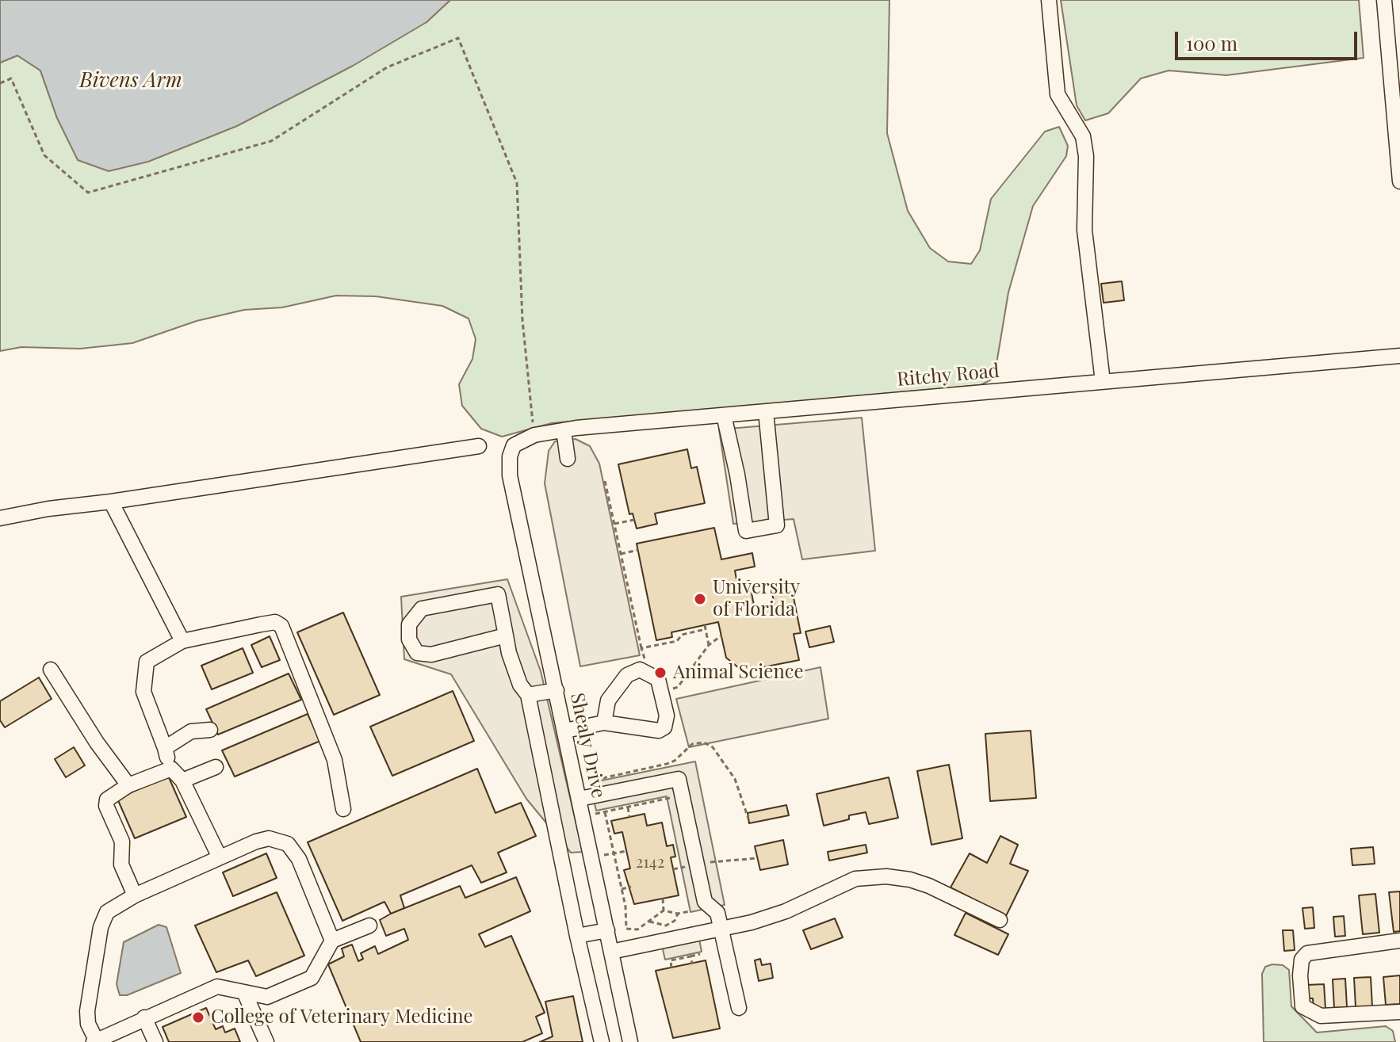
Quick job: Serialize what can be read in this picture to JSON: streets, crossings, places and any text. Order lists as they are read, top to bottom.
{
  "streets": {
    "street": ["Ritchy Road", "Shealy Drive"]
  },
  "crossings": [
    ["Ritchy Road", "Shealy Drive"]
  ],
  "water": ["Bivens Arm"],
  "places": ["University of Florida", "Animal Science", "College of Veterinary Medicine"],
  "house_numbers": ["2142"],
  "scale_bar": "100 m"
}
